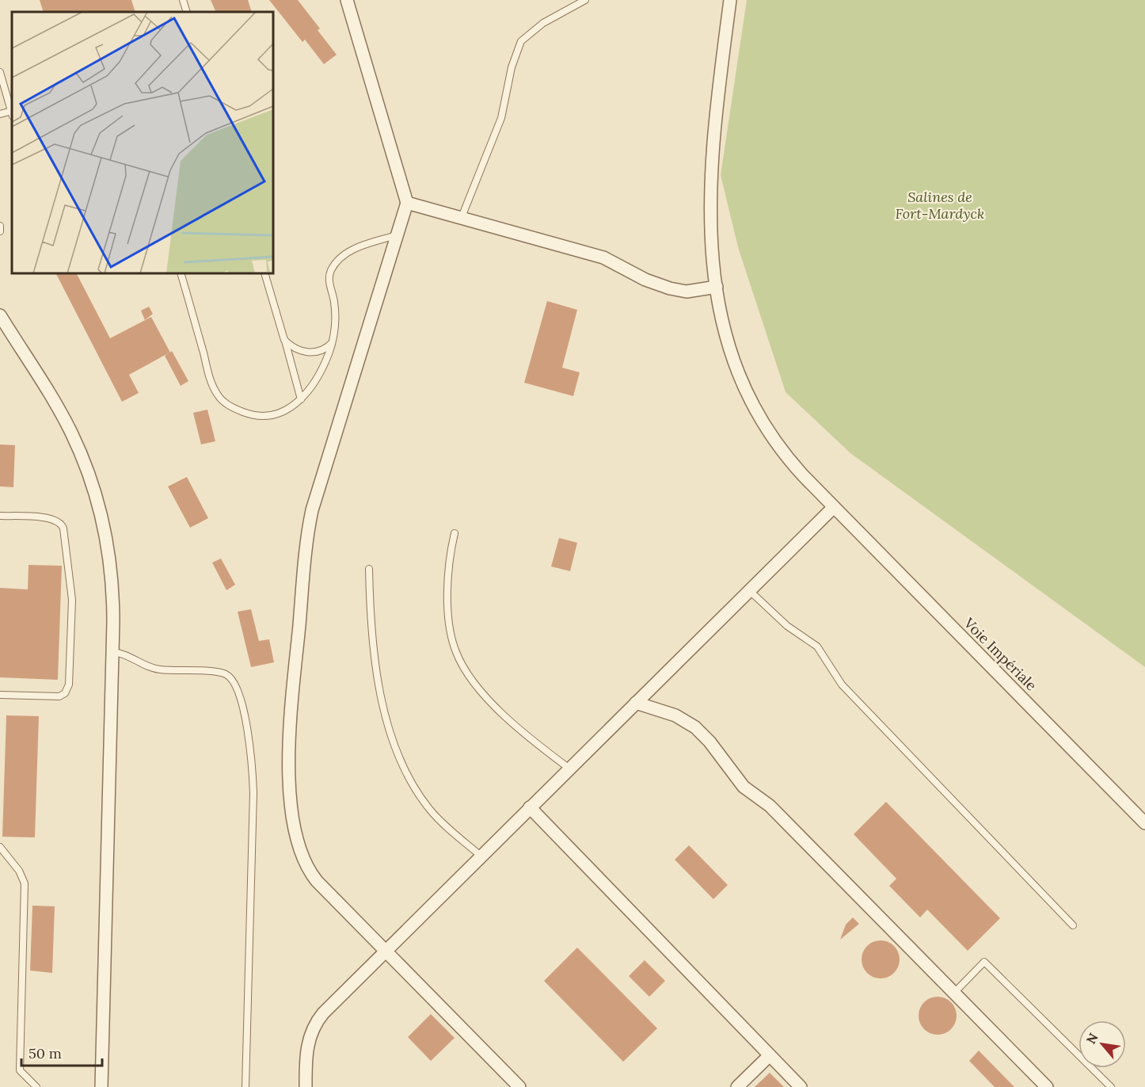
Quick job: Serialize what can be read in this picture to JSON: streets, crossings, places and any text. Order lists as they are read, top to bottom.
{
  "streets": {
    "street": ["Voie Impériale"]
  },
  "parks": ["Salines de Fort-Mardyck"],
  "scale_bar": "50 m",
  "north": "top left"
}
